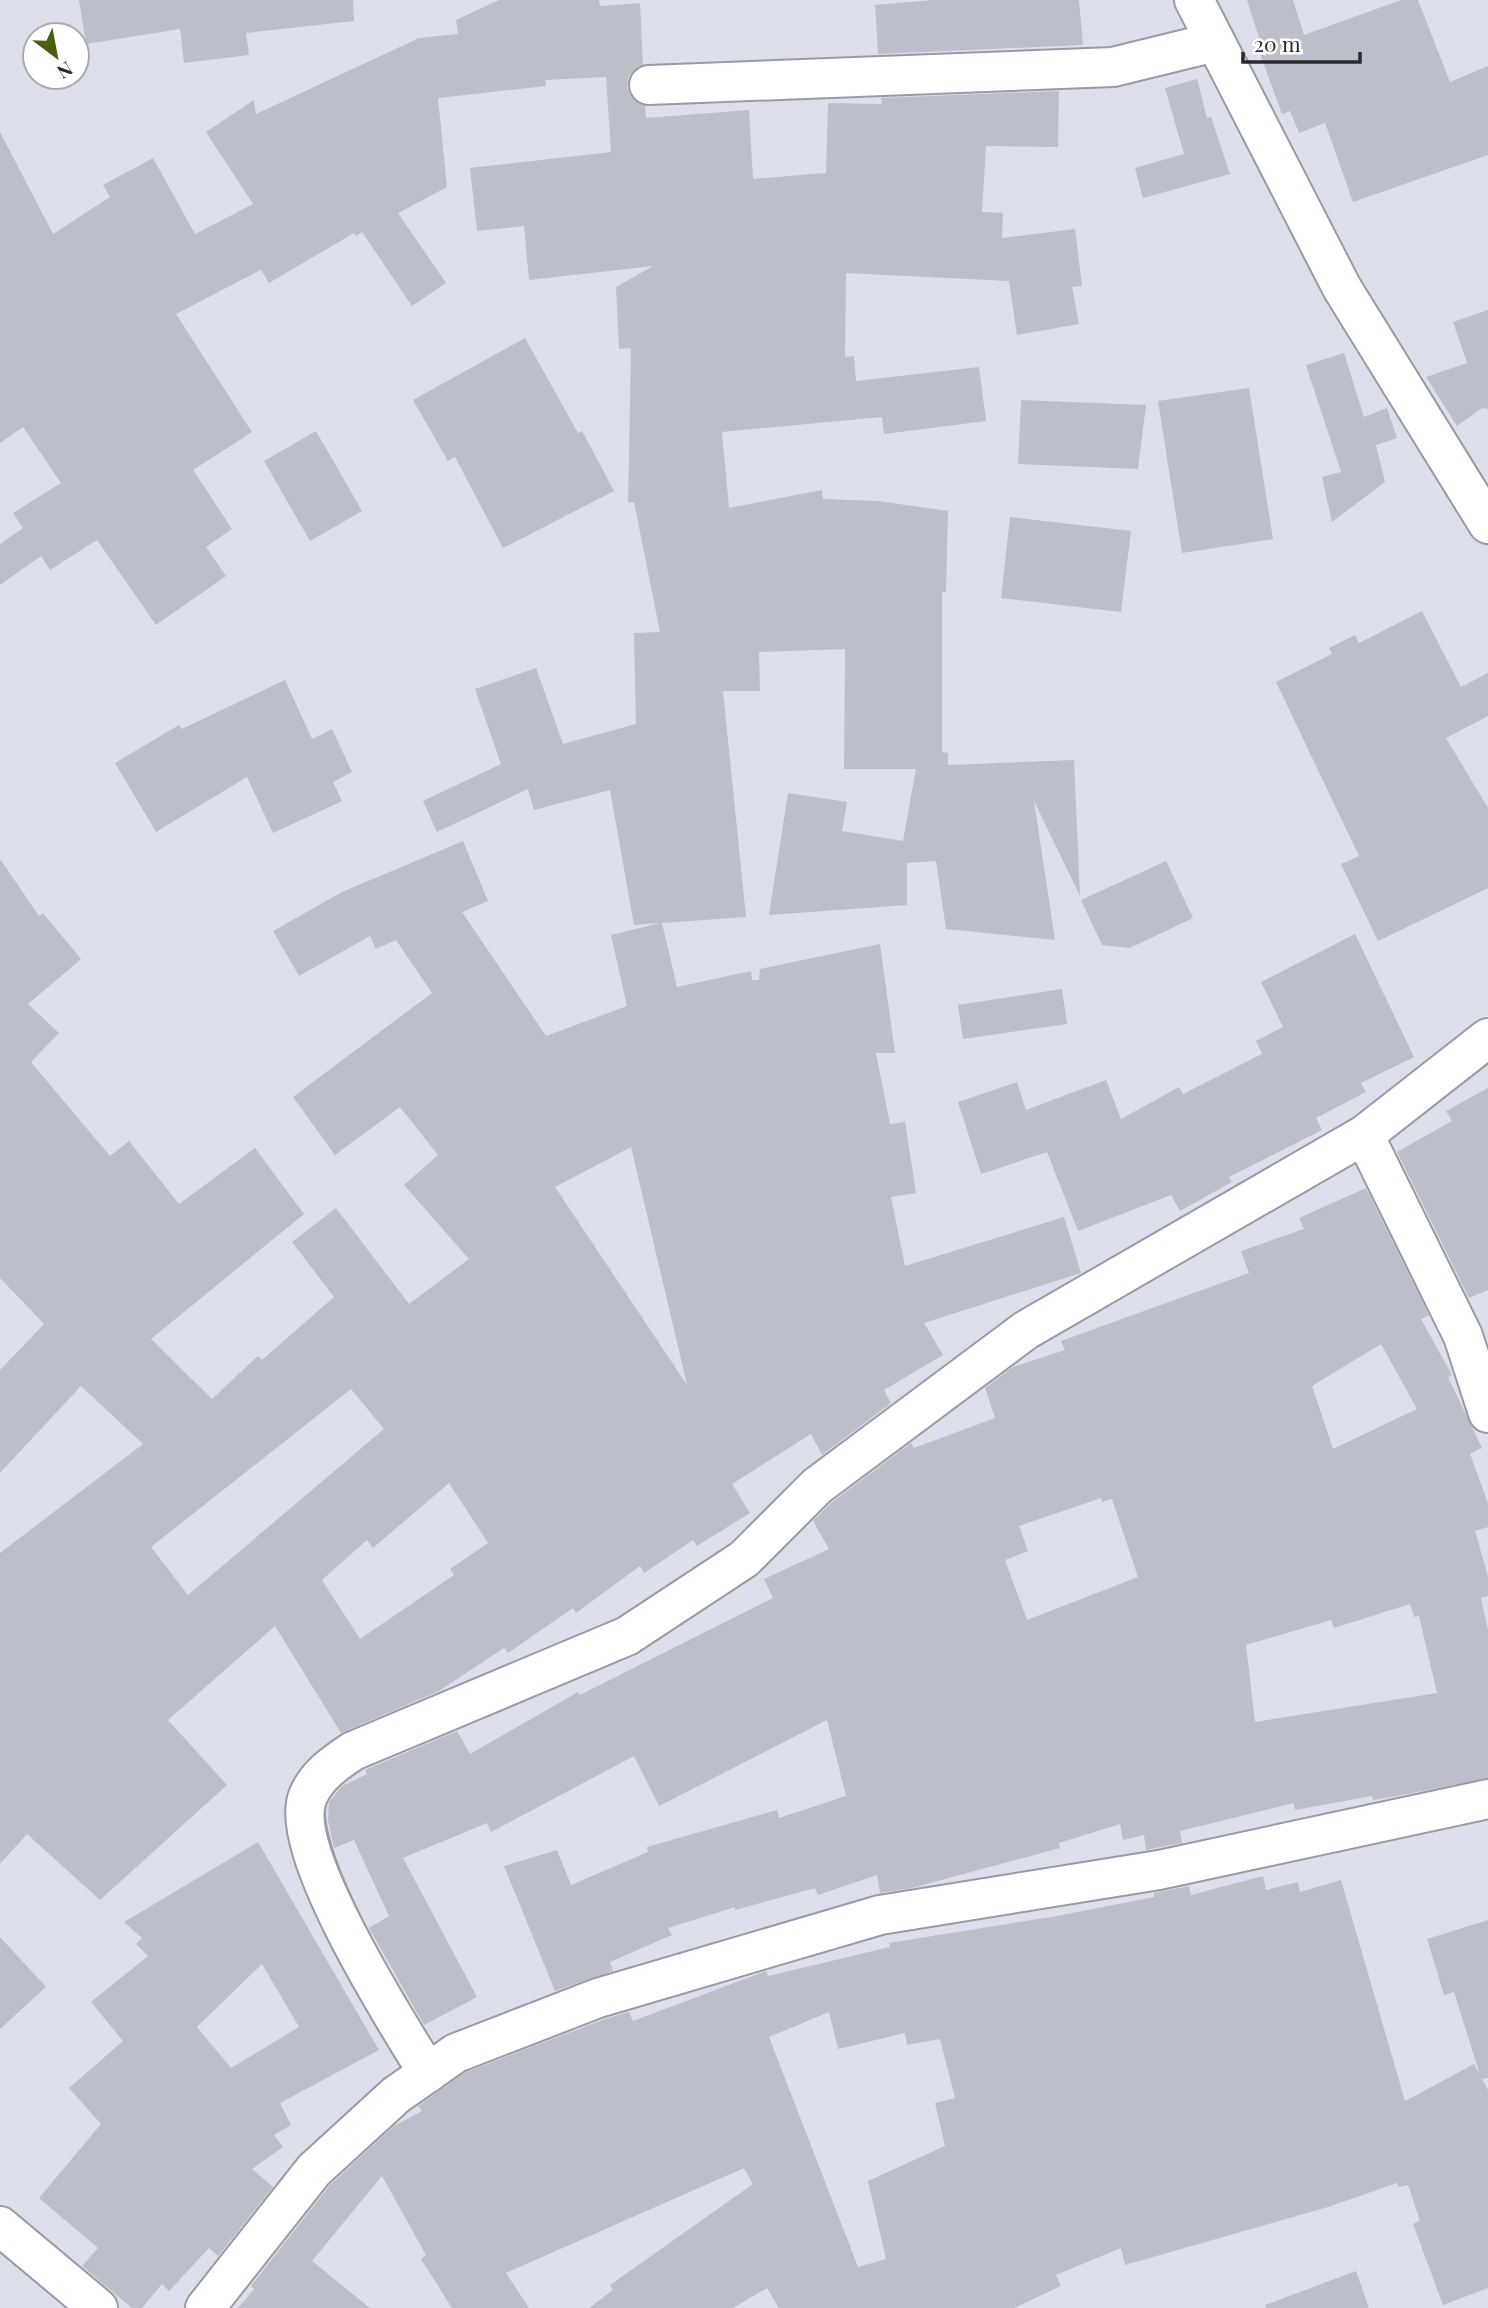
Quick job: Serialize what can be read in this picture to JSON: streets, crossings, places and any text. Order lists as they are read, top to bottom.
{
  "scale_bar": "20 m",
  "north": "bottom right"
}
